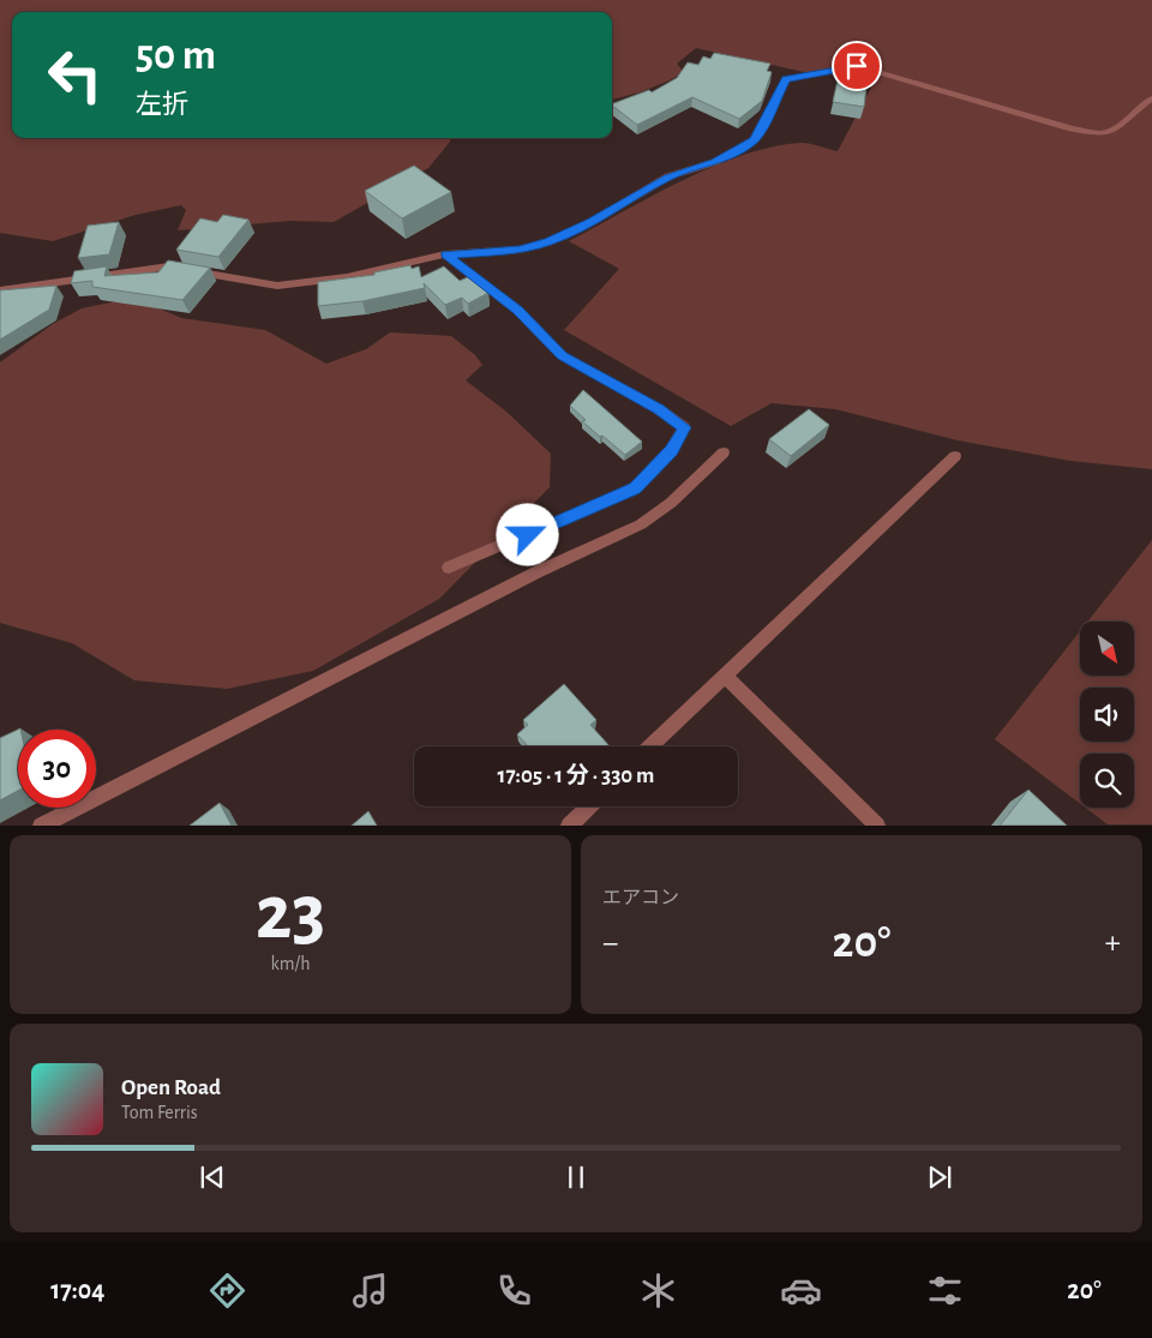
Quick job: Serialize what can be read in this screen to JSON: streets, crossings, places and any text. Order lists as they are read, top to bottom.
{
  "north": "bottom right",
  "page": {
    "turn": ["50 m", "左折"],
    "limit": "30",
    "trip": "17:05 · 1 分 · 330 m",
    "tile": [
      ["23", "km/h"],
      "エアコン"
    ],
    "heat": ["−", "20°", "+"],
    "song": ["Open Road", "Tom Ferris"],
    "tabs": ["17:04", "20°"]
  }
}
